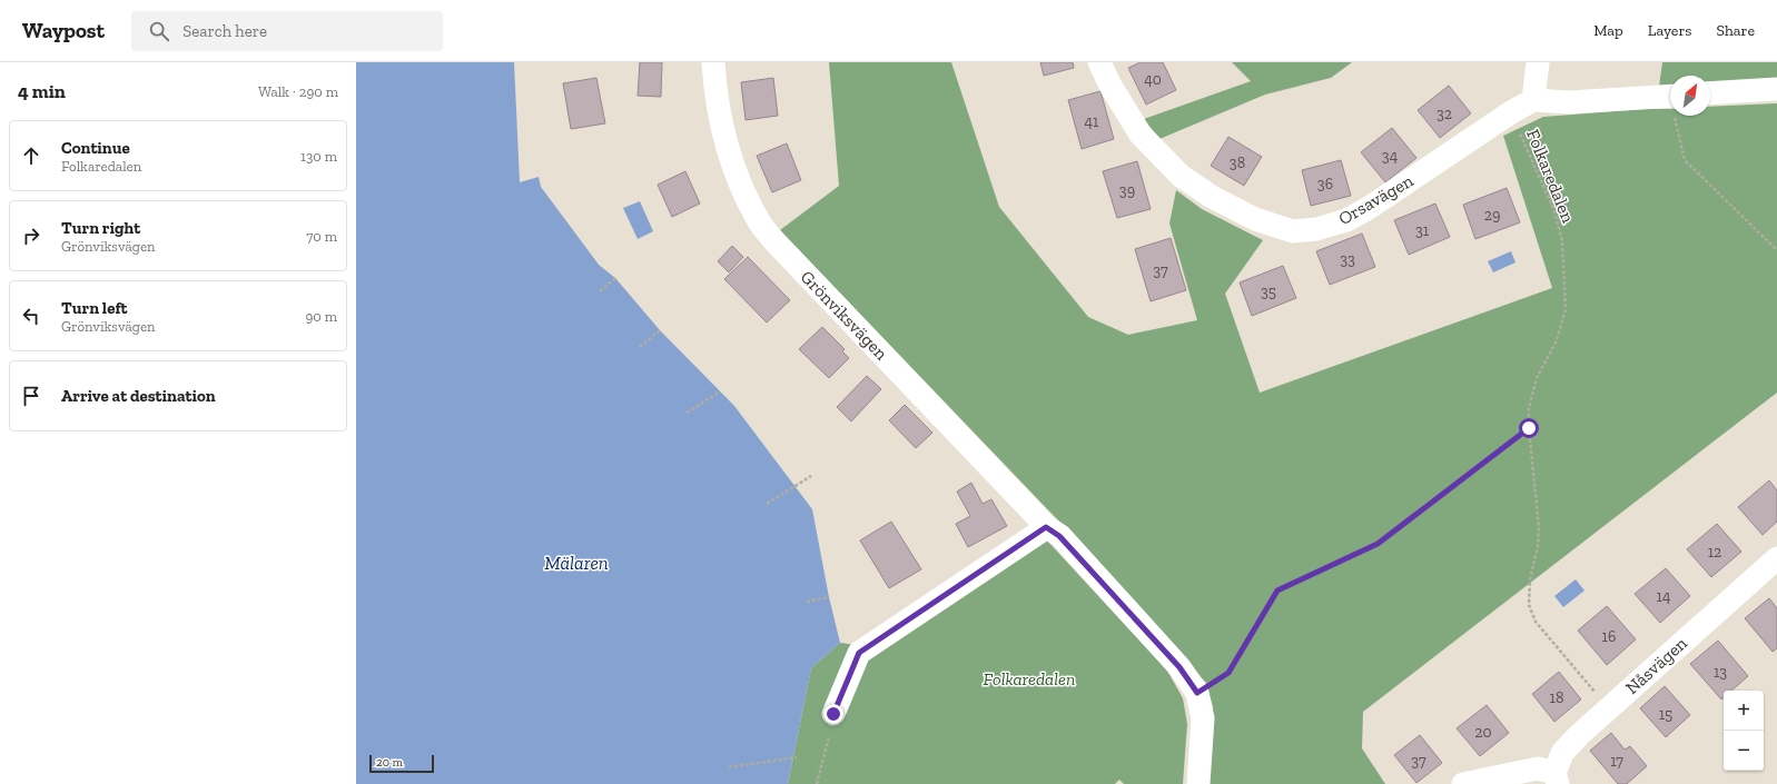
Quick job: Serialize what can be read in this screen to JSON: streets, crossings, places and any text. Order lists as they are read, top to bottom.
{
  "streets": {
    "street": ["Orsavägen", "Grönviksvägen", "Nåsvägen"],
    "path": ["Folkaredalen"]
  },
  "crossings": [
    ["Folkaredalen", "Orsavägen"],
    ["Folkaredalen", "Nåsvägen"]
  ],
  "water": ["Mälaren"],
  "parks": ["Folkaredalen"],
  "house_numbers": [
    "40",
    "32",
    "41",
    "34",
    "38",
    "36",
    "39",
    "29",
    "31",
    "33",
    "37",
    "35",
    "12",
    "14",
    "16",
    "13",
    "18",
    "15",
    "20",
    "37",
    "17"
  ],
  "scale_bar": "20 m",
  "north": "top right",
  "page": {
    "header": "Waypost",
    "search": "Search here",
    "nav": ["Map", "Layers", "Share"],
    "heading": ["4 min", "Walk · 290 m"],
    "list": [
      ["Continue", "Folkaredalen", "130 m"],
      ["Turn right", "Grönviksvägen", "70 m"],
      ["Turn left", "Grönviksvägen", "90 m"],
      "Arrive at destination"
    ],
    "map_buttons": ["+", "−"],
    "scale": "20 m"
  }
}
